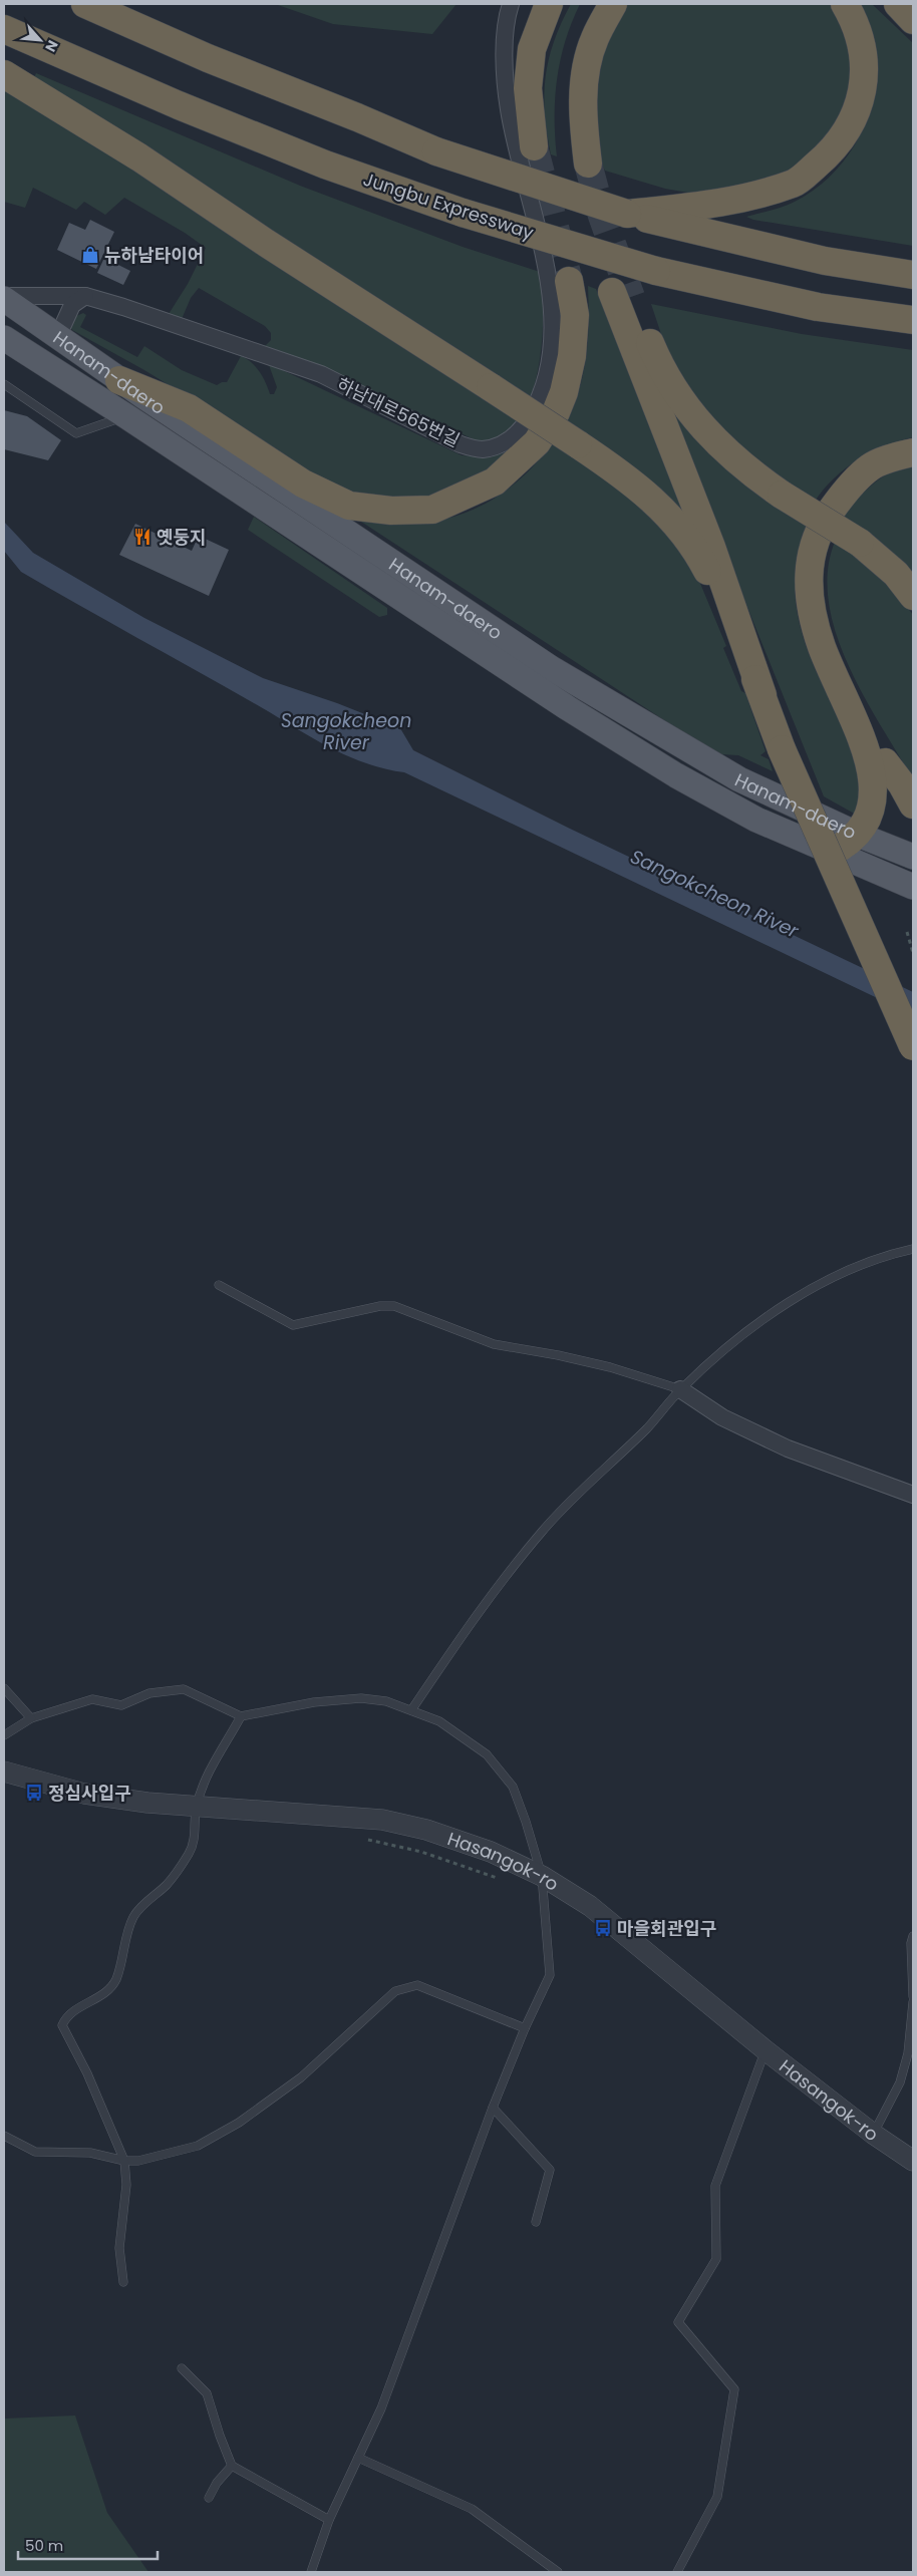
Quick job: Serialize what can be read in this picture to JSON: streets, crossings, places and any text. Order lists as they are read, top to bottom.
{
  "streets": {
    "highway": ["Jungbu Expressway"],
    "main road": ["Hanam-daero"],
    "street": ["하남대로565번길", "Hasangok-ro"]
  },
  "crossings": [
    ["Hanam-daero", "하남대로565번길"]
  ],
  "water": ["Sangokcheon River"],
  "places": {
    "shop": ["뉴하남타이어"],
    "restaurant": ["옛둥지"],
    "bus stop": ["정심사입구", "마을회관입구"]
  },
  "scale_bar": "50 m",
  "north": "bottom right"
}
